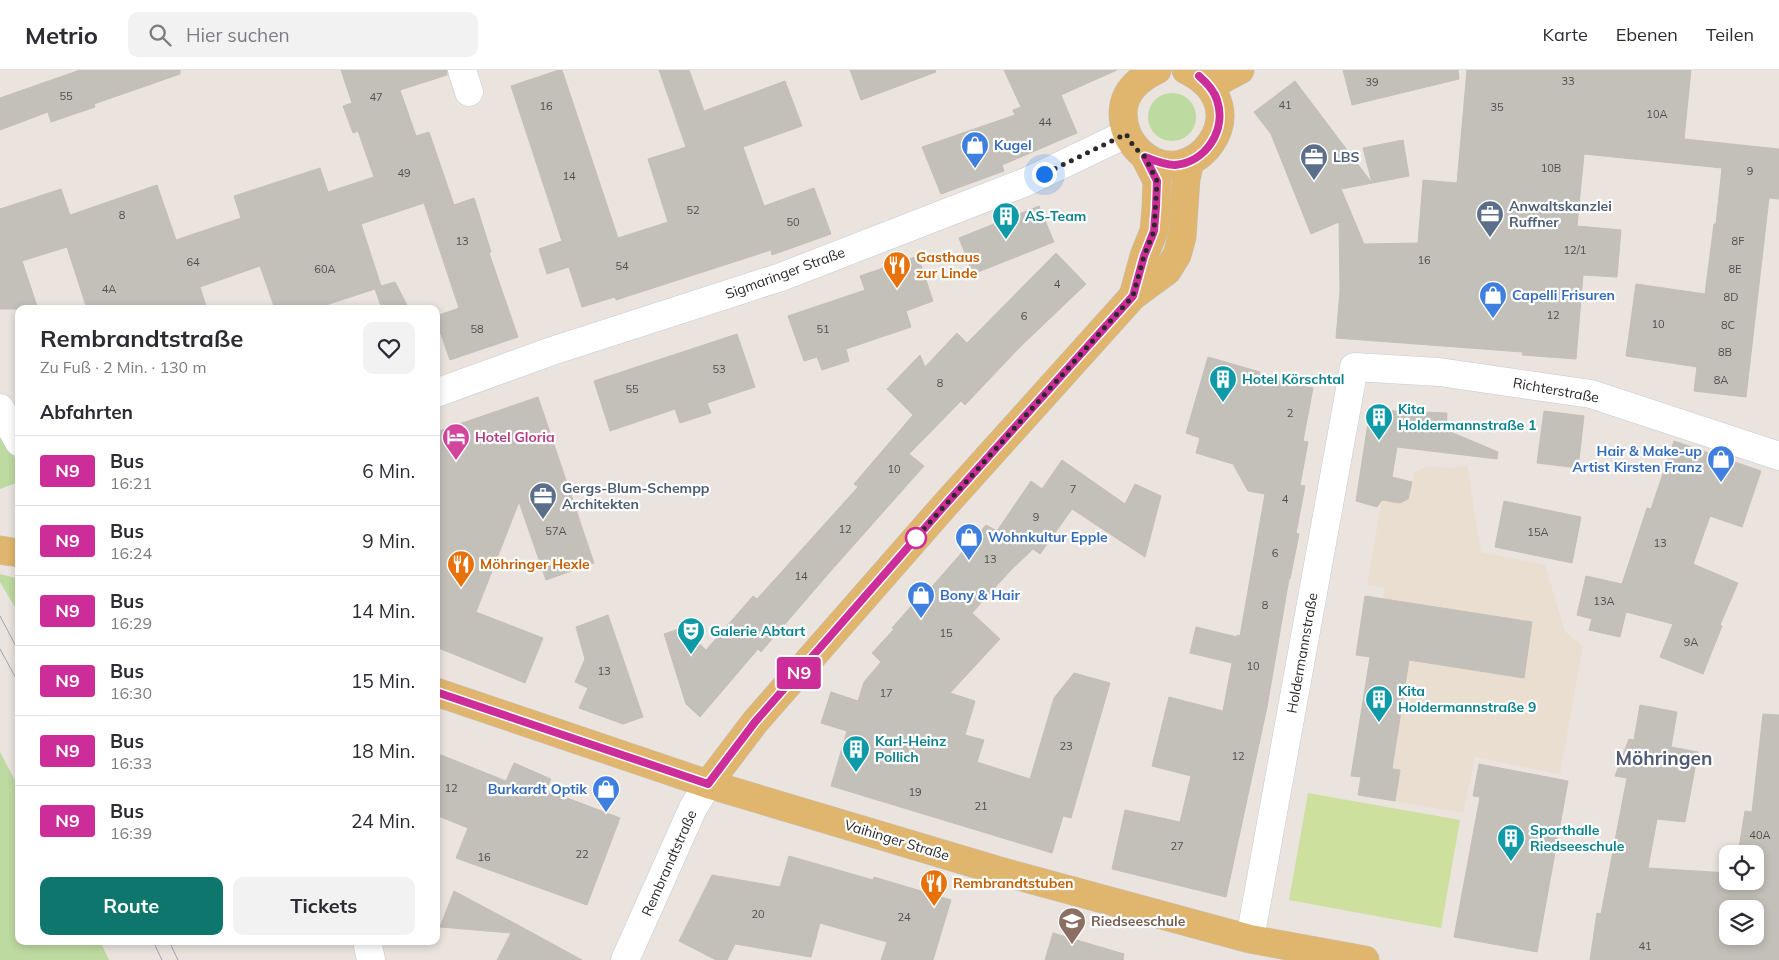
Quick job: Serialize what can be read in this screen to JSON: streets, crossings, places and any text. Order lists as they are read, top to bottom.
{
  "streets": {
    "main road": ["Vaihinger Straße", "Rembrandtstraße"],
    "street": ["Sigmaringer Straße", "Richterstraße", "Holdermannstraße"]
  },
  "crossings": [
    ["Sigmaringer Straße", "Rembrandtstraße"],
    ["Richterstraße", "Holdermannstraße"],
    ["Holdermannstraße", "Vaihinger Straße"],
    ["Vaihinger Straße", "Rembrandtstraße"]
  ],
  "districts": ["Möhringen"],
  "places": {
    "shop": [
      "Kugel",
      "Capelli Frisuren",
      "Hair & Make-up Artist Kirsten Franz",
      "Wohnkultur Epple",
      "Bony & Hair",
      "Burkardt Optik"
    ],
    "office": ["LBS", "Anwaltskanzlei Ruffner", "Gergs-Blum-Schempp Architekten"],
    "building": [
      "AS-Team",
      "Hotel Körschtal",
      "Kita Holdermannstraße 1",
      "Kita Holdermannstraße 9",
      "Karl-Heinz Pollich",
      "Sporthalle Riedseeschule"
    ],
    "restaurant": ["Gasthaus zur Linde", "Möhringer Hexle", "Rembrandtstuben"],
    "hotel": ["Hotel Gloria"],
    "theatre": ["Galerie Abtart"],
    "school or university": ["Riedseeschule"]
  },
  "lines": ["bus line N9"],
  "house_numbers": [
    "33",
    "39",
    "55",
    "47",
    "41",
    "16",
    "35",
    "10A",
    "44",
    "10B",
    "9",
    "49",
    "14",
    "52",
    "8",
    "50",
    "13",
    "8F",
    "12/1",
    "16",
    "64",
    "54",
    "60A",
    "8E",
    "4",
    "4A",
    "8D",
    "12",
    "6",
    "10",
    "8C",
    "58",
    "51",
    "8B",
    "53",
    "8A",
    "8",
    "55",
    "2",
    "10",
    "7",
    "4",
    "9",
    "12",
    "57A",
    "15A",
    "13",
    "6",
    "13",
    "14",
    "13A",
    "8",
    "15",
    "9A",
    "10",
    "13",
    "17",
    "23",
    "12",
    "12",
    "19",
    "21",
    "40A",
    "27",
    "22",
    "16",
    "20",
    "24",
    "41"
  ],
  "page": {
    "header": "Metrio",
    "search": "Hier suchen",
    "nav": ["Karte", "Ebenen", "Teilen"],
    "on_map": "N9",
    "heading": [
      ["Rembrandtstraße", "Zu Fuß · 2 Min. · 130 m"],
      "Abfahrten"
    ],
    "list": [
      {
        "mark": "N9",
        "name": "Bus",
        "note": "16:21",
        "value": "6 Min."
      },
      {
        "mark": "N9",
        "name": "Bus",
        "note": "16:24",
        "value": "9 Min."
      },
      {
        "mark": "N9",
        "name": "Bus",
        "note": "16:29",
        "value": "14 Min."
      },
      {
        "mark": "N9",
        "name": "Bus",
        "note": "16:30",
        "value": "15 Min."
      },
      {
        "mark": "N9",
        "name": "Bus",
        "note": "16:33",
        "value": "18 Min."
      },
      {
        "mark": "N9",
        "name": "Bus",
        "note": "16:39",
        "value": "24 Min."
      }
    ],
    "buttons": ["Route", "Tickets"]
  }
}
